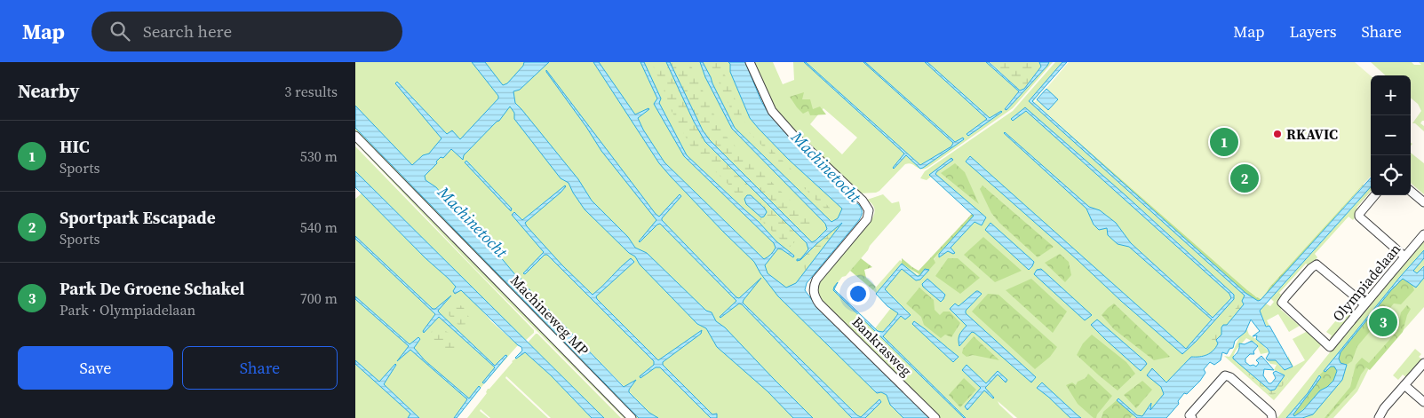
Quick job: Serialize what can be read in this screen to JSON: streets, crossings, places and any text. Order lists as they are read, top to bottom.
{
  "streets": {
    "street": ["Olympiadelaan", "Machineweg MP", "Bankrasweg"]
  },
  "water": ["Machinetocht"],
  "places": ["RKAVIC"],
  "page": {
    "header": "Map",
    "search": "Search here",
    "nav": ["Map", "Layers", "Share"],
    "heading": ["Nearby", "3 results"],
    "map_buttons": ["+", "−"],
    "list": [
      {
        "mark": "1",
        "name": "HIC",
        "note": "Sports",
        "value": "530 m"
      },
      {
        "mark": "2",
        "name": "Sportpark Escapade",
        "note": "Sports",
        "value": "540 m"
      },
      {
        "mark": "3",
        "name": "Park De Groene Schakel",
        "note": "Park · Olympiadelaan",
        "value": "700 m"
      }
    ],
    "pins": ["1", "2", "3"],
    "buttons": ["Save", "Share"]
  }
}
